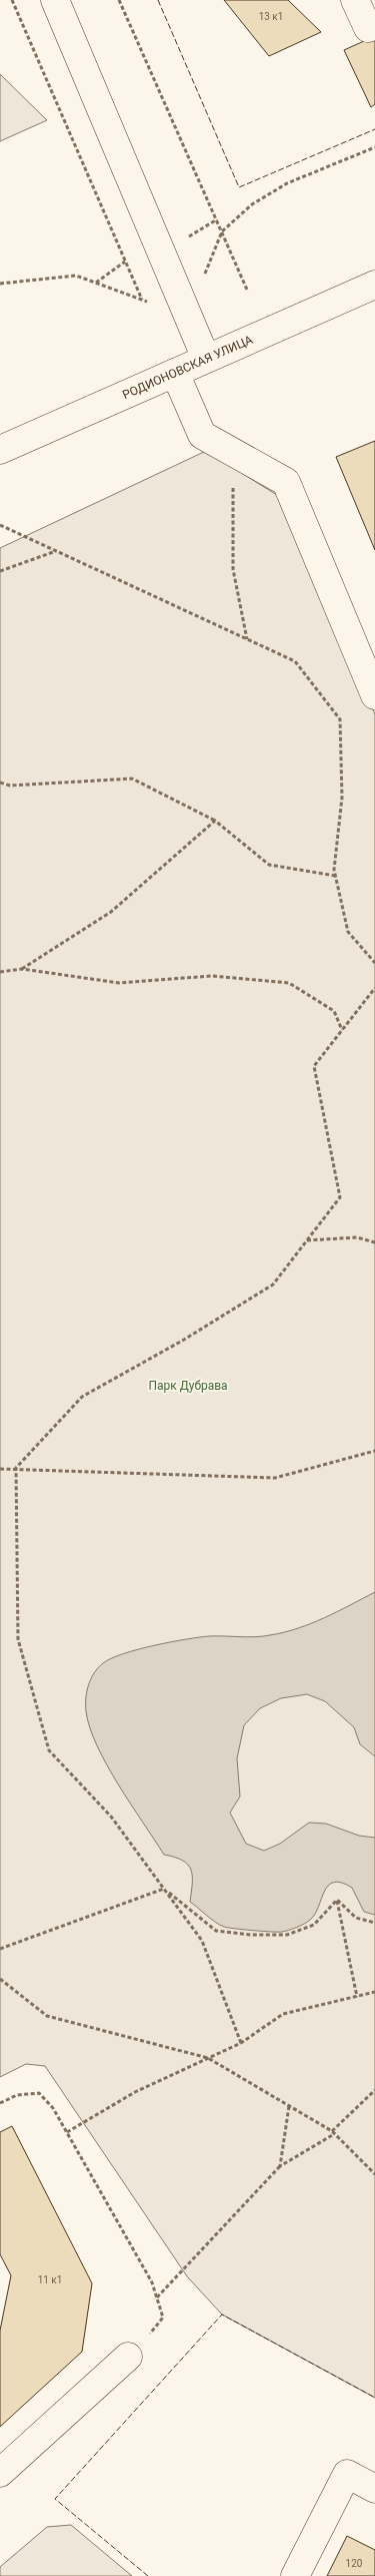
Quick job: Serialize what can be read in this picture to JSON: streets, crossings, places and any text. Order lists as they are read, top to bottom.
{
  "streets": {
    "street": ["РОДИОНОВСКАЯ УЛИЦА"]
  },
  "parks": ["Парк Дубрава"],
  "house_numbers": ["13 к1", "11 к1", "120"]
}
